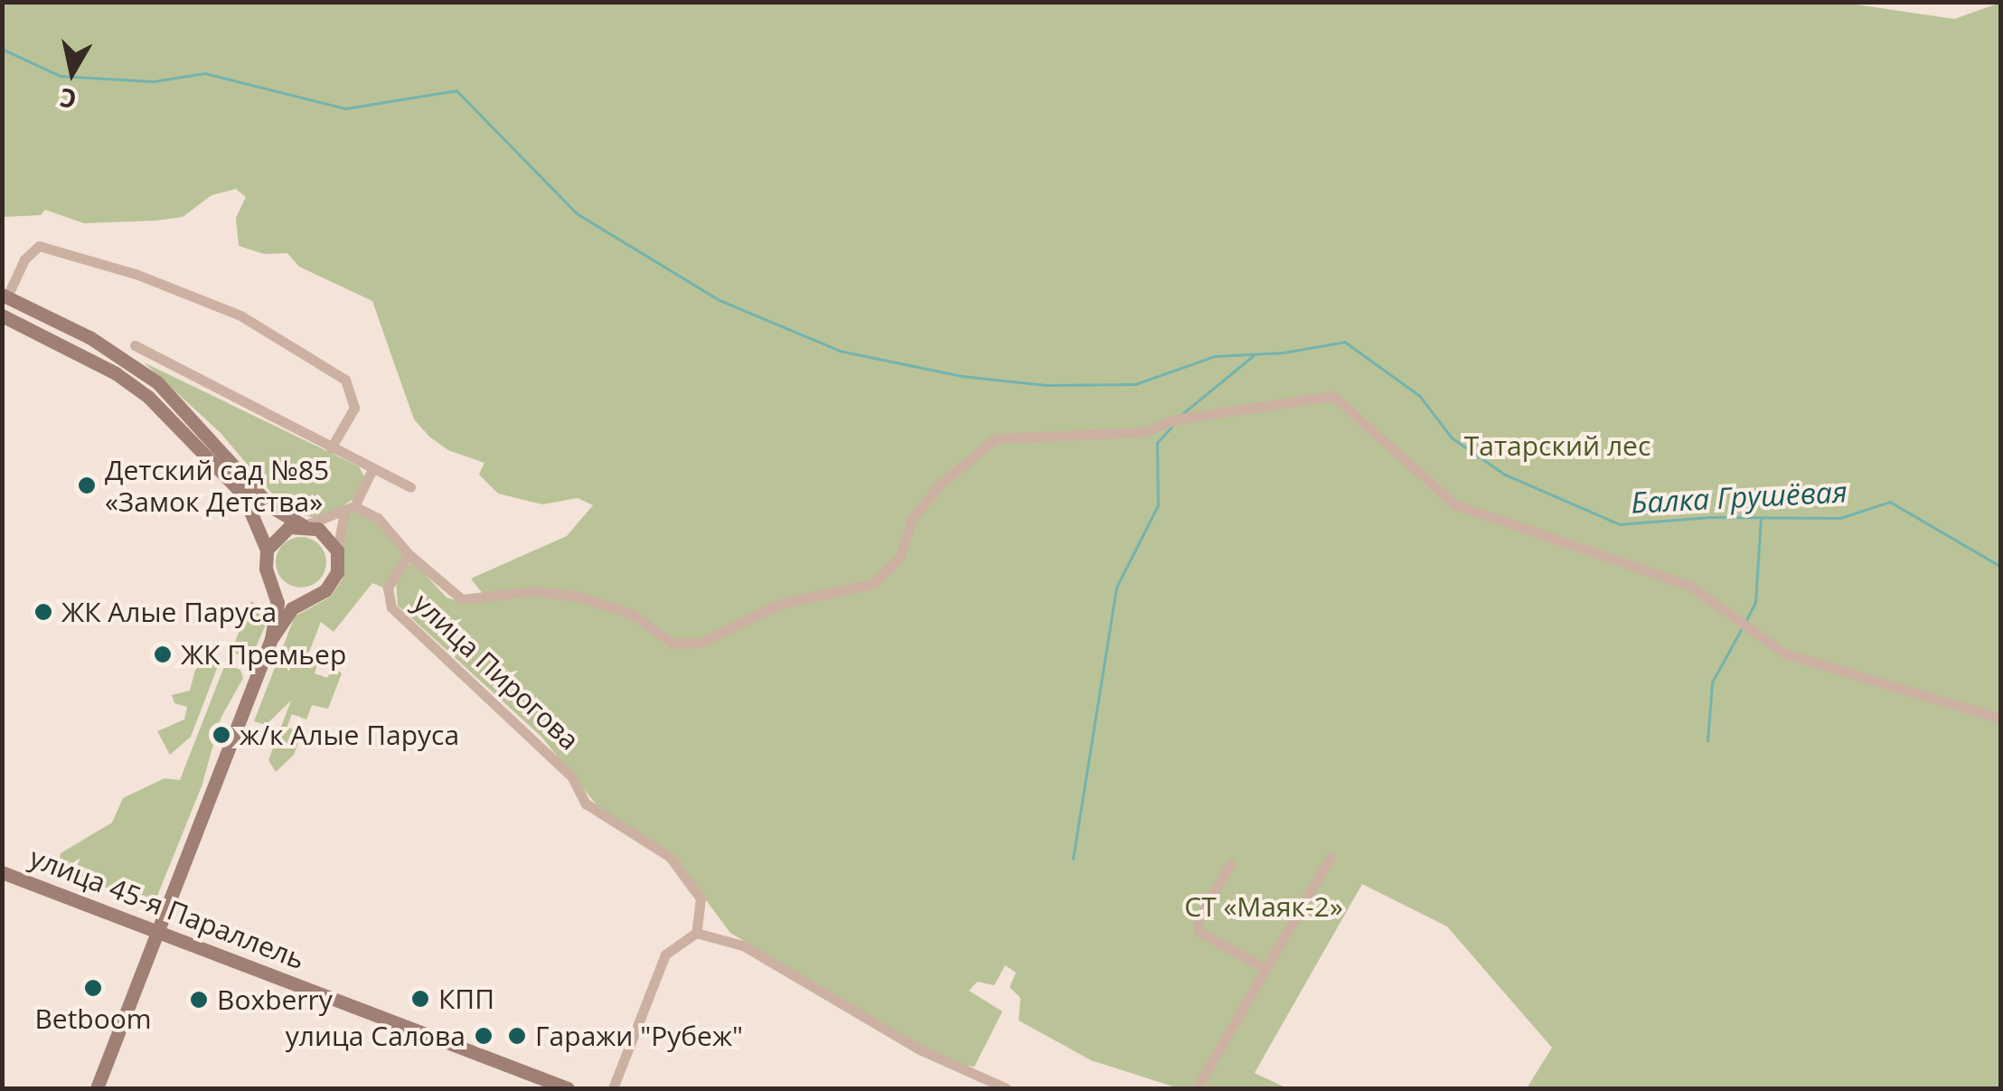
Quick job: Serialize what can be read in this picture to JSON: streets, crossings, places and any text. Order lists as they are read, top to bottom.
{
  "streets": {
    "main road": ["улица 45-я Параллель"],
    "street": ["улица Пирогова"]
  },
  "water": ["Балка Грушёвая"],
  "parks": ["Татарский лес", "СТ «Маяк-2»"],
  "places": [
    "Детский сад №85 «Замок Детства»",
    "ЖК Алые Паруса",
    "ЖК Премьер",
    "ж/к Алые Паруса",
    "Betboom",
    "КПП",
    "Boxberry",
    "улица Салова",
    "Гаражи \"Рубеж\""
  ],
  "north": "bottom"
}
